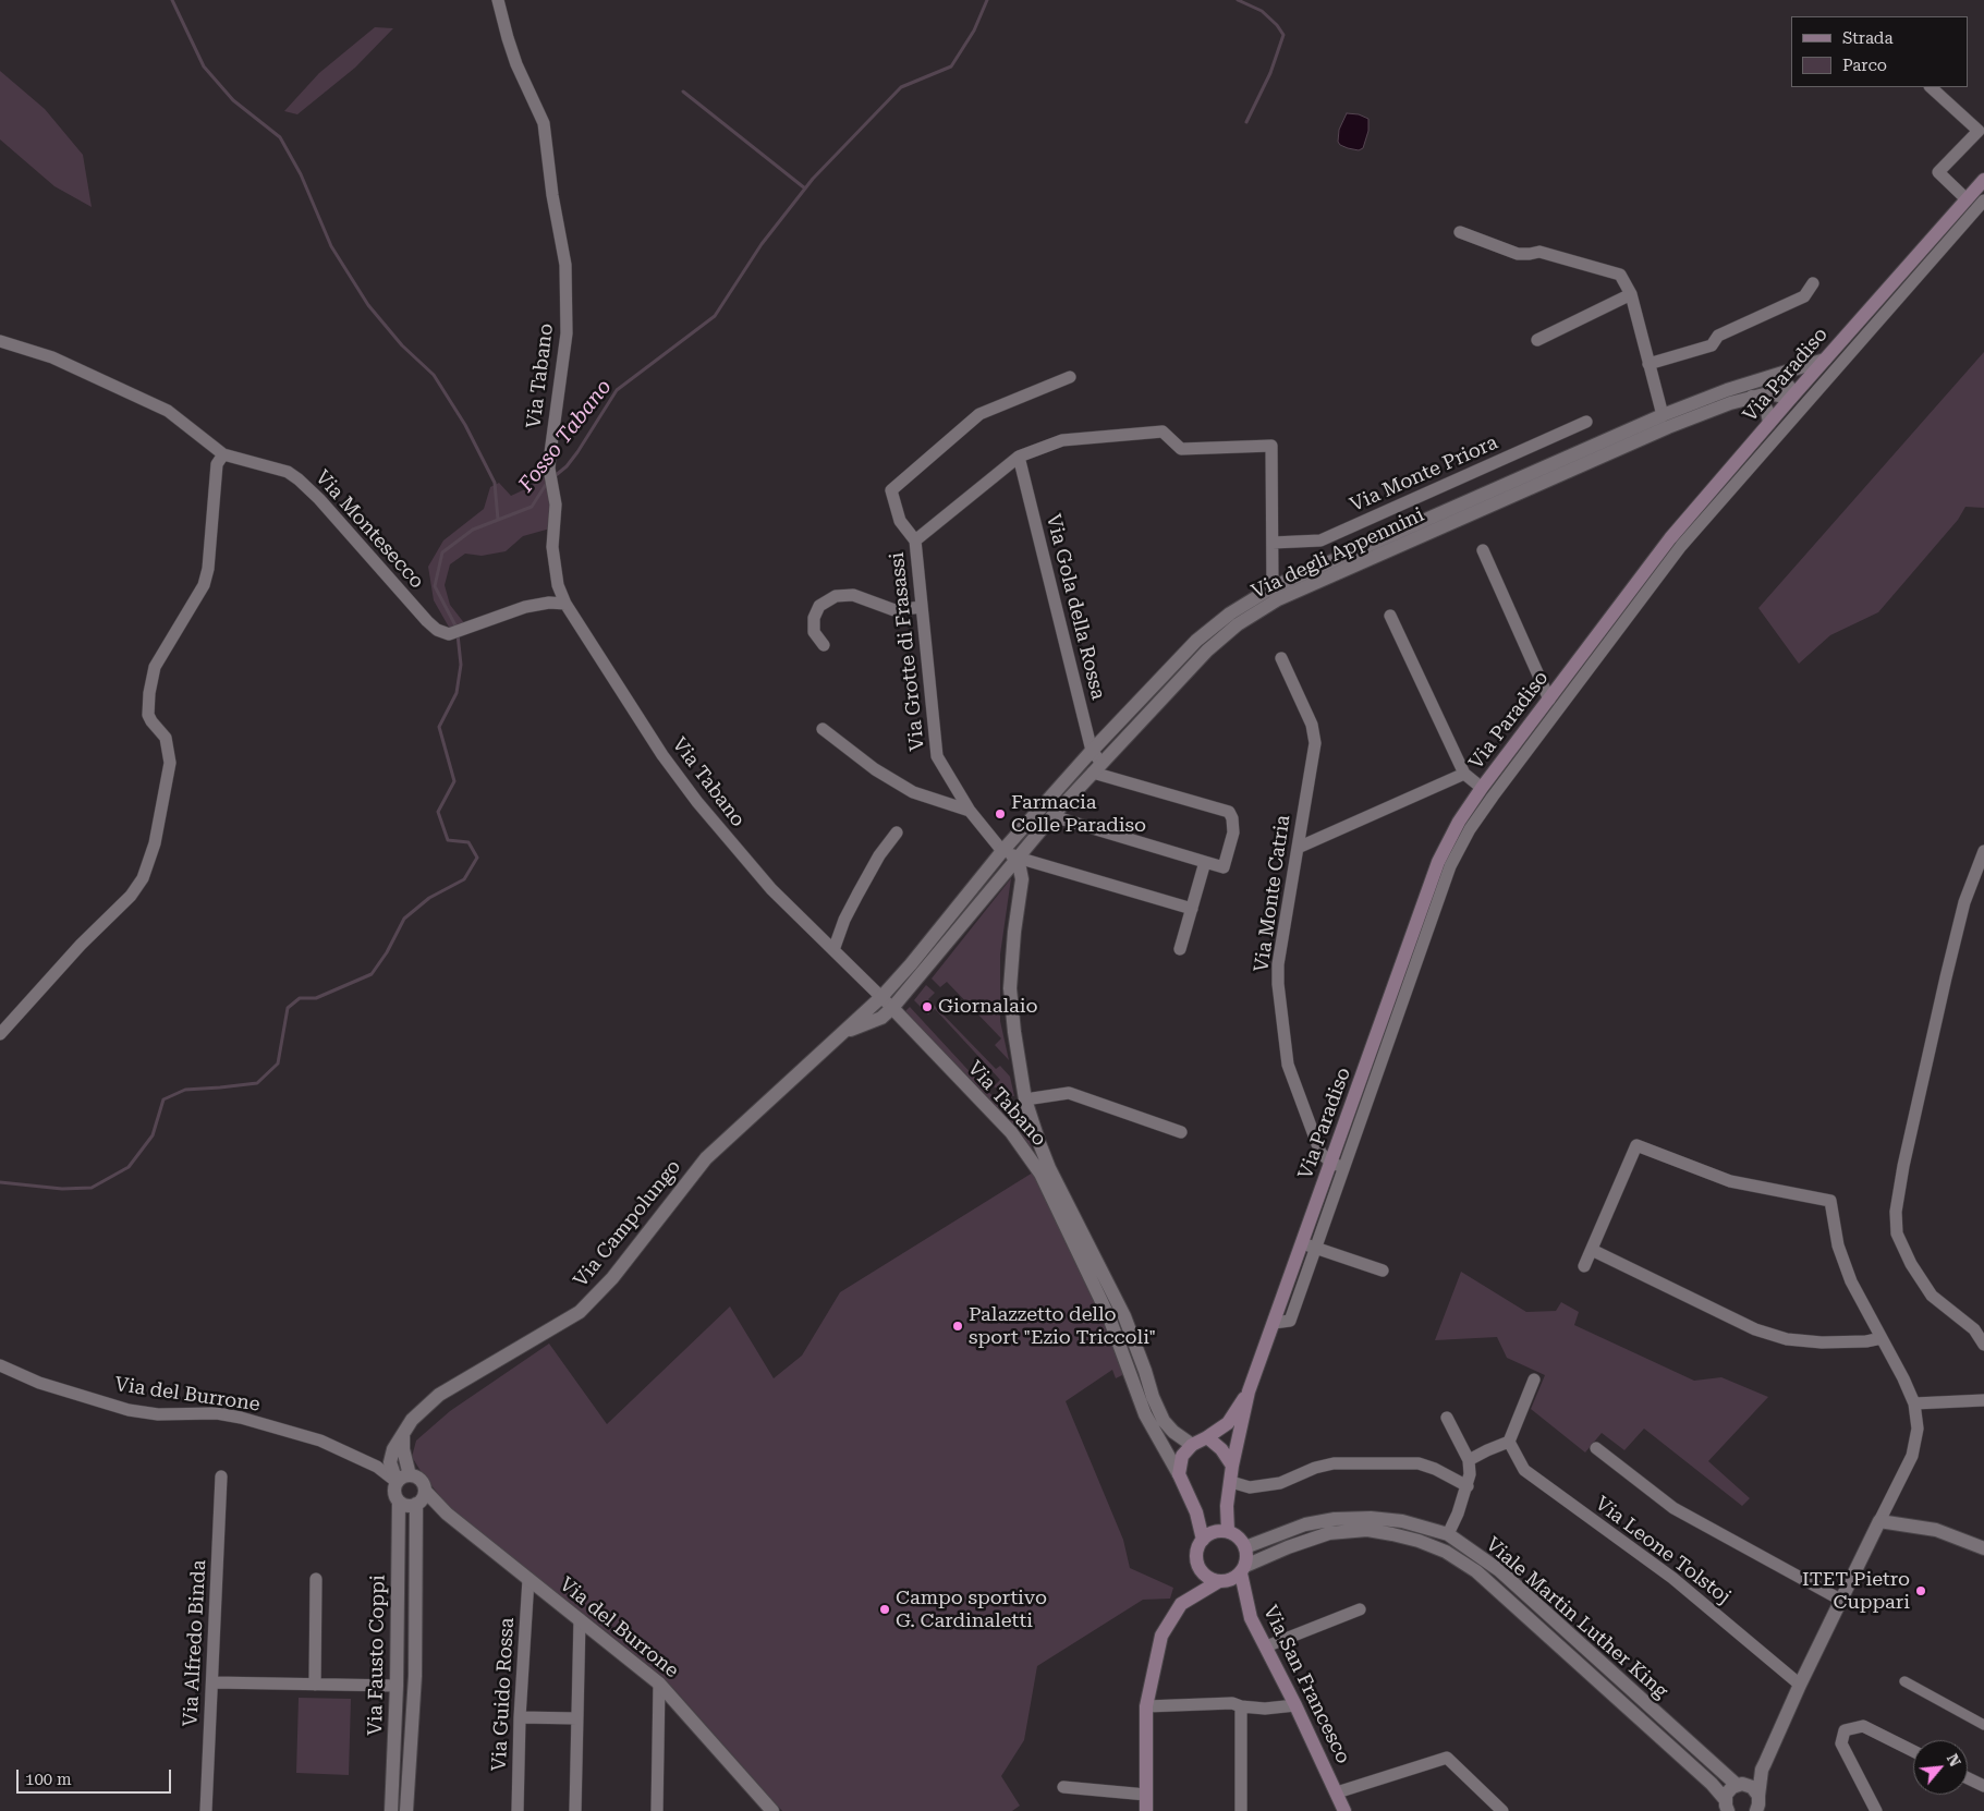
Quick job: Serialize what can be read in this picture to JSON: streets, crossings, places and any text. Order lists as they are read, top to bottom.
{
  "streets": {
    "main road": ["Via Paradiso", "Via San Francesco"],
    "street": [
      "Via Tabano",
      "Via Monte Priora",
      "Via Montesecco",
      "Via degli Appennini",
      "Via Gola della Rossa",
      "Via Grotte di Frasassi",
      "Via Monte Catria",
      "Via Campolungo",
      "Via del Burrone",
      "Via Leone Tolstoj",
      "Viale Martin Luther King",
      "Via Alfredo Binda",
      "Via Fausto Coppi",
      "Via Guido Rossa"
    ]
  },
  "crossings": [
    ["Via Paradiso", "Via degli Appennini"],
    ["Via Paradiso", "Via Monte Catria"],
    ["Via Tabano", "Via Montesecco"],
    ["Via Tabano", "Via degli Appennini"],
    ["Via Tabano", "Via Campolungo"],
    ["Via Monte Priora", "Via Grotte di Frasassi"],
    ["Via degli Appennini", "Via Gola della Rossa"],
    ["Via degli Appennini", "Via Grotte di Frasassi"],
    ["Via degli Appennini", "Via Campolungo"],
    ["Via Gola della Rossa", "Via Grotte di Frasassi"],
    ["Via Campolungo", "Via del Burrone"],
    ["Via Campolungo", "Via Fausto Coppi"],
    ["Via del Burrone", "Via Fausto Coppi"],
    ["Via del Burrone", "Via Guido Rossa"],
    ["Viale Martin Luther King", "Via San Francesco"]
  ],
  "water": ["Fosso Tabano"],
  "places": [
    "Farmacia Colle Paradiso",
    "Giornalaio",
    "Palazzetto dello sport \"Ezio Triccoli\"",
    "ITET Pietro Cuppari",
    "Campo sportivo G. Cardinaletti"
  ],
  "legend": ["Strada", "Parco"],
  "scale_bar": "100 m",
  "north": "top right"
}
